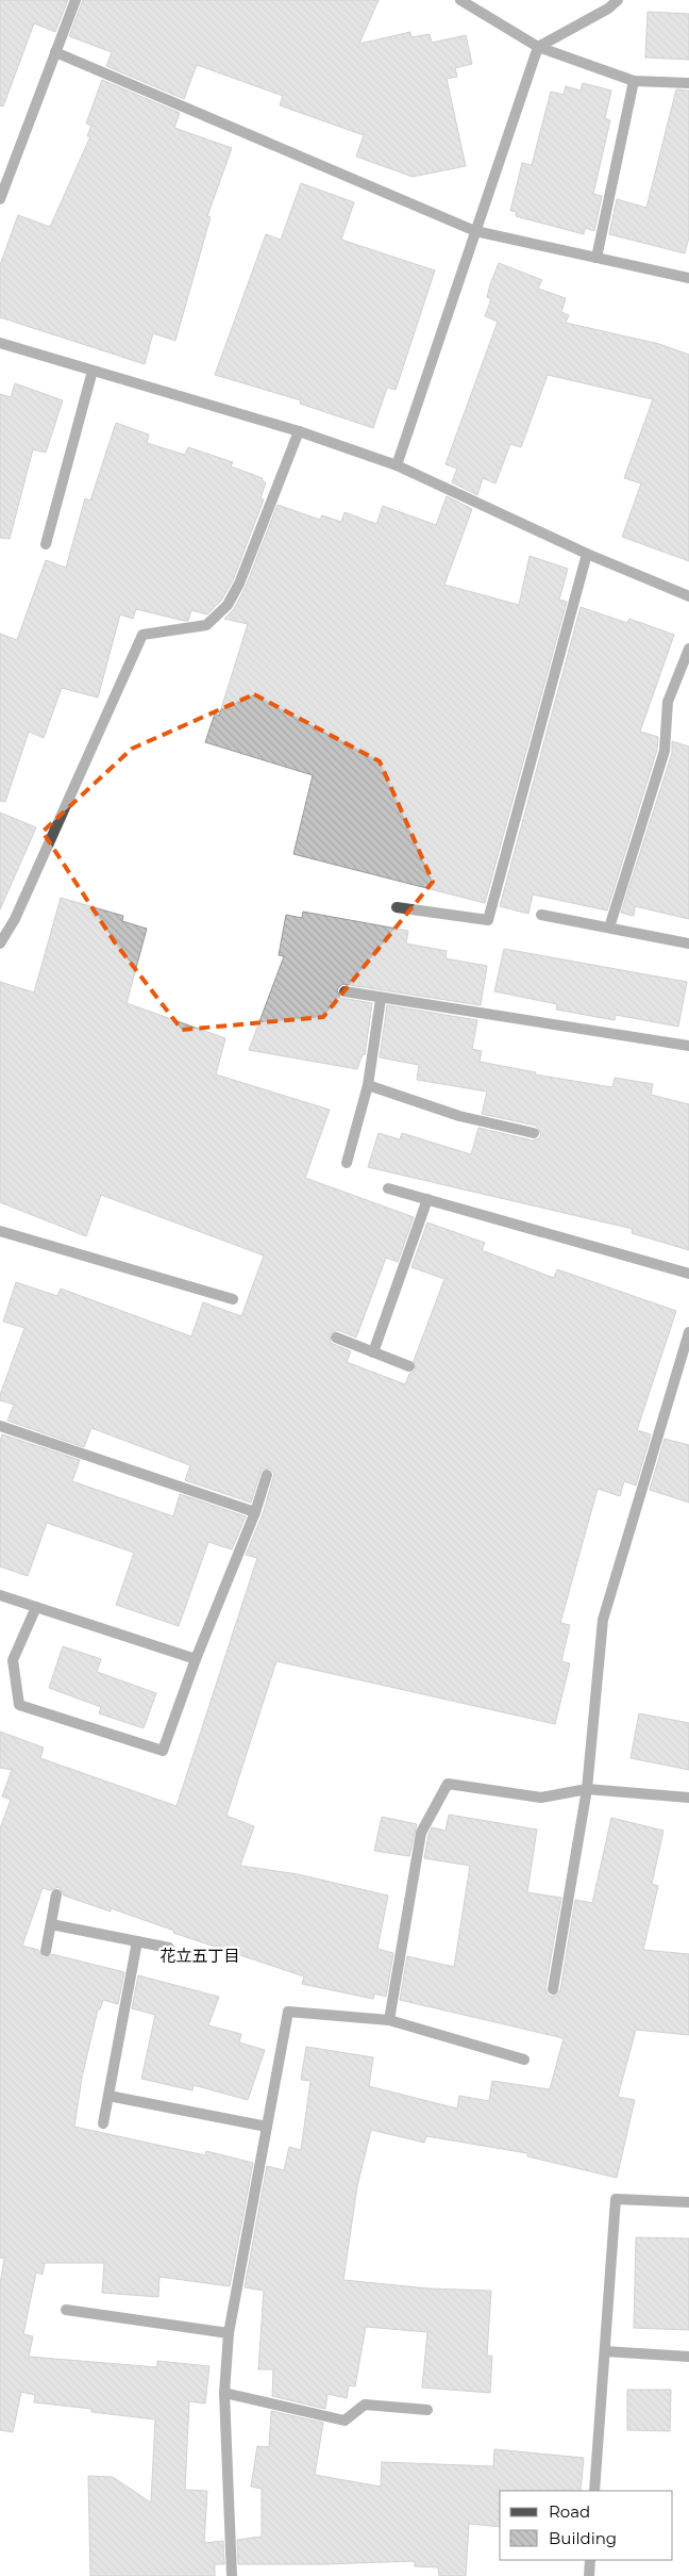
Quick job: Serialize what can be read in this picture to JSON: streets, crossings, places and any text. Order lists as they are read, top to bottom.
{
  "districts": ["花立五丁目"],
  "legend": ["Road", "Building"]
}
